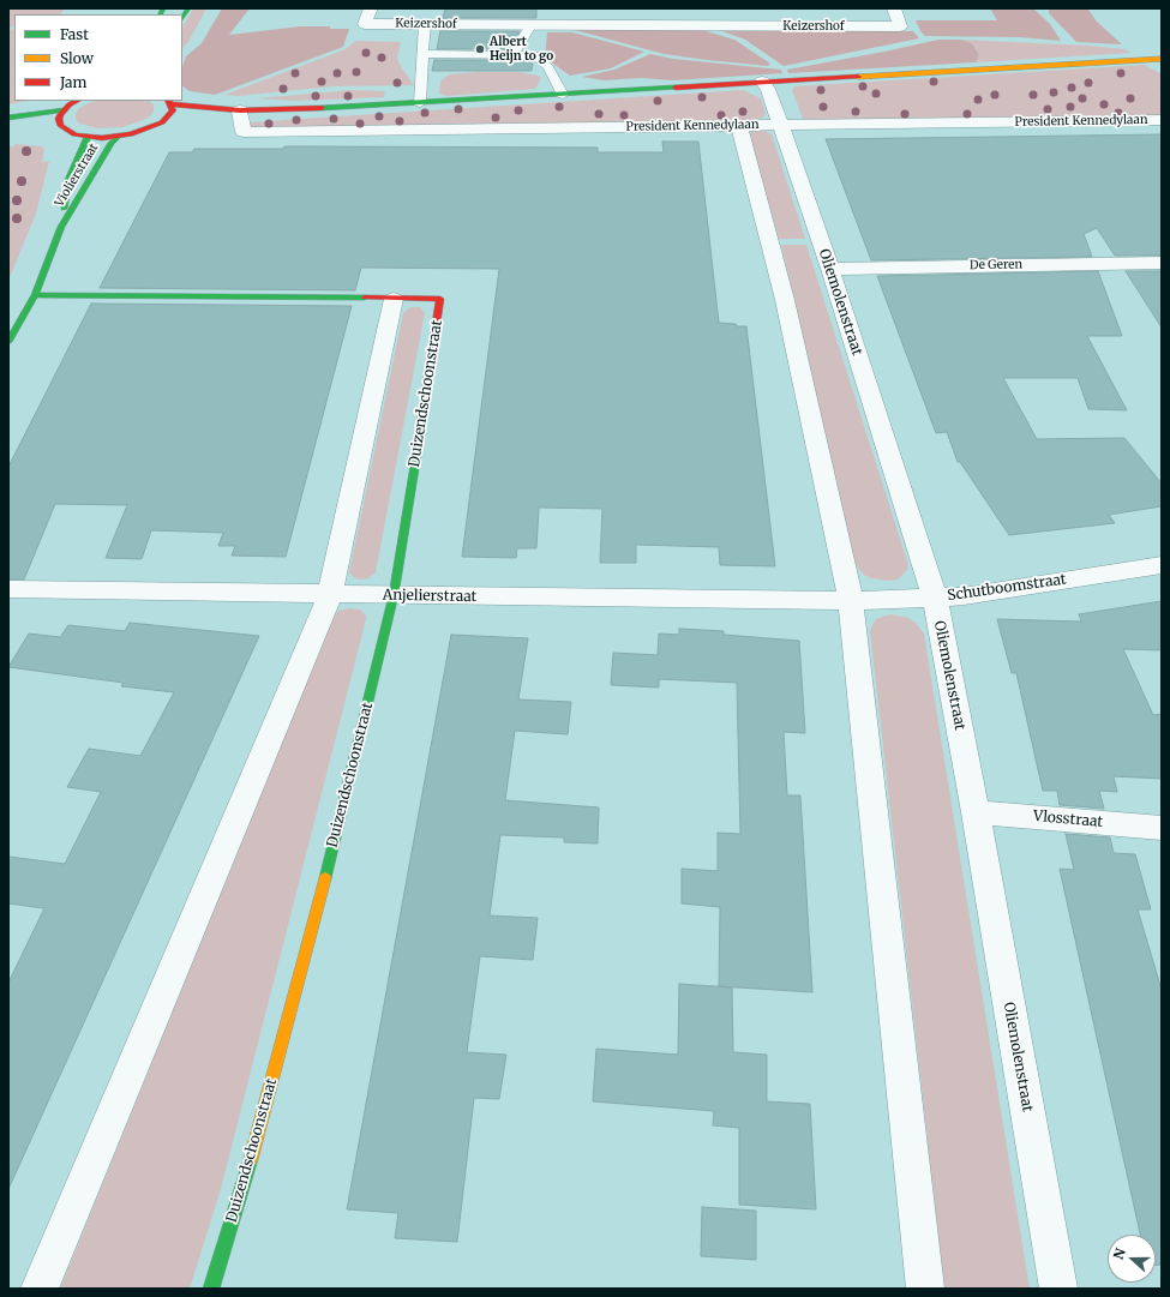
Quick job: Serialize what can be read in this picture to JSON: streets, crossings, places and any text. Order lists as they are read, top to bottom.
{
  "streets": {
    "street": [
      "Keizershof",
      "President Kennedylaan",
      "Violierstraat",
      "De Geren",
      "Oliemolenstraat",
      "Duizendschoonstraat",
      "Schutboomstraat",
      "Anjelierstraat",
      "Vlosstraat"
    ]
  },
  "crossings": [
    ["President Kennedylaan", "Oliemolenstraat"],
    ["Violierstraat", "Duizendschoonstraat"],
    ["De Geren", "Oliemolenstraat"],
    ["Oliemolenstraat", "Schutboomstraat"],
    ["Oliemolenstraat", "Vlosstraat"],
    ["Duizendschoonstraat", "Anjelierstraat"],
    ["Schutboomstraat", "Anjelierstraat"]
  ],
  "places": ["Albert Heijn to go"],
  "legend": ["Fast", "Slow", "Jam"],
  "north": "left"
}
